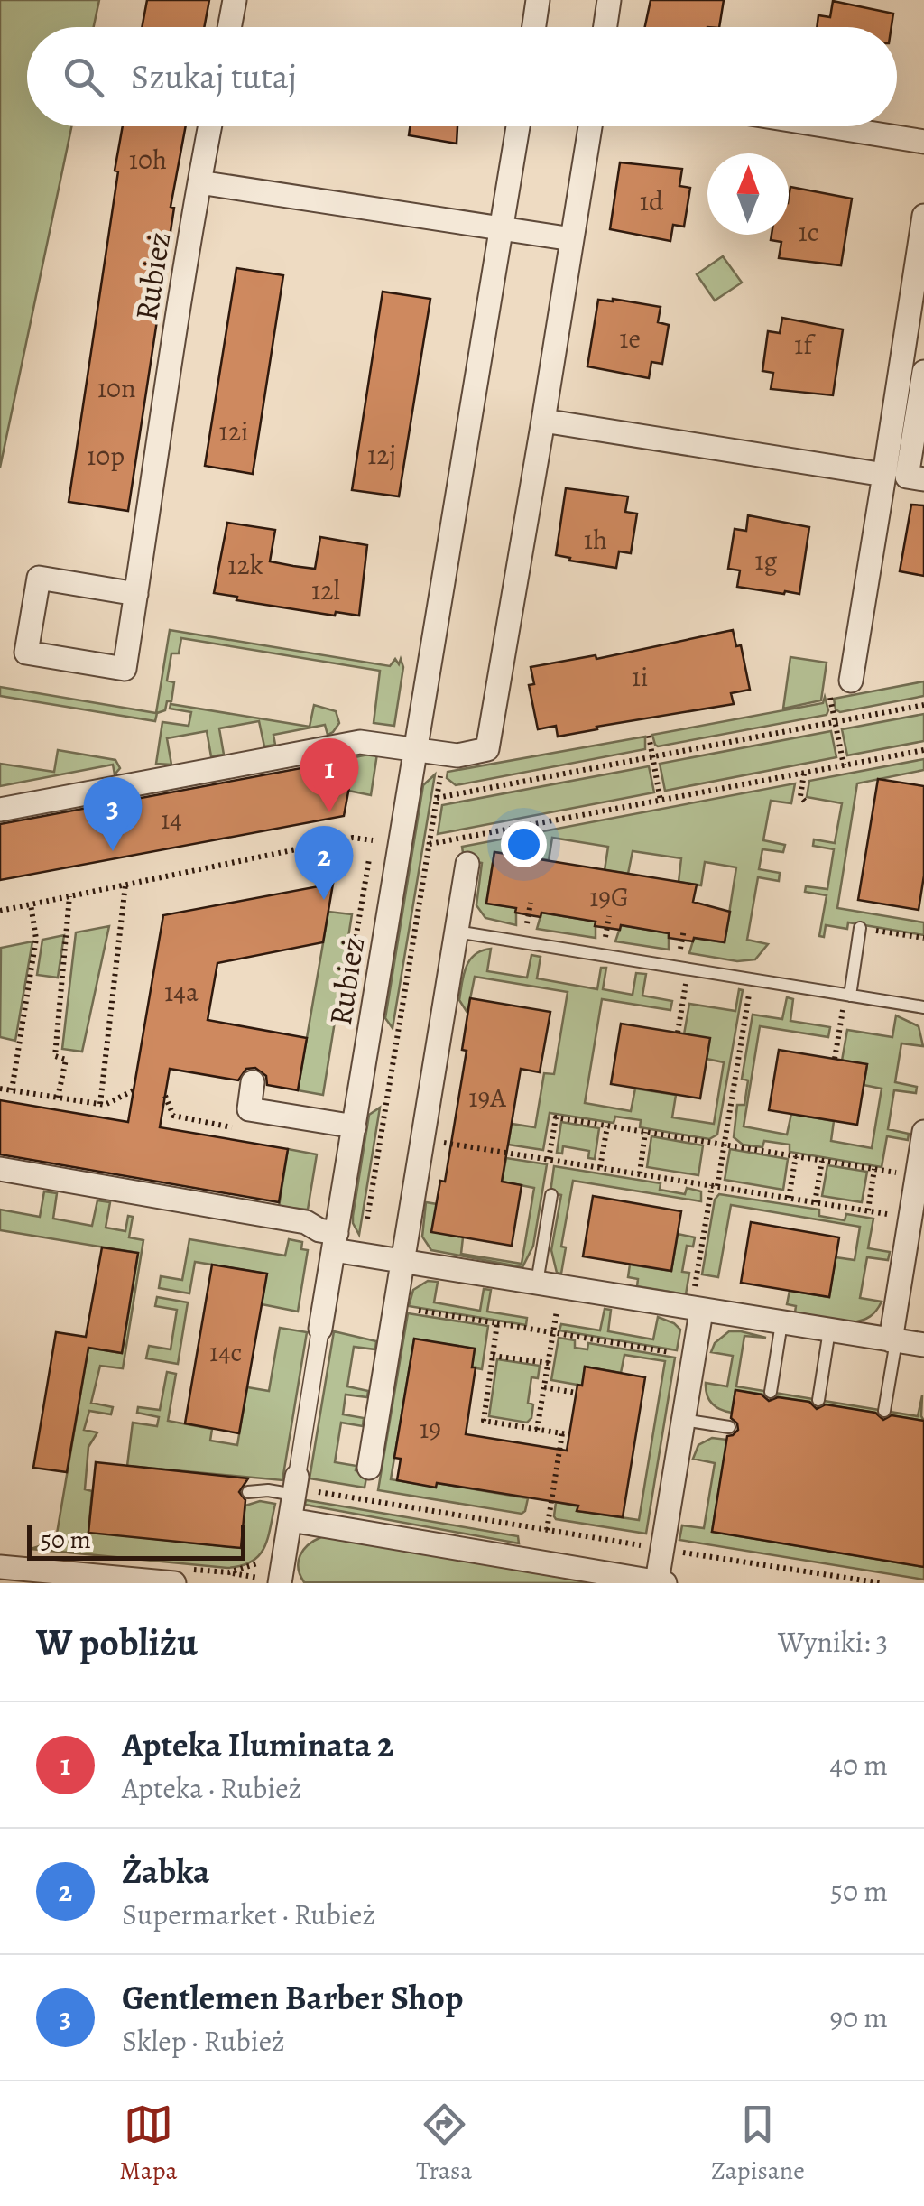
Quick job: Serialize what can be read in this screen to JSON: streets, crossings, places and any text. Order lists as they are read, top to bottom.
{
  "streets": {
    "street": ["Rubież"]
  },
  "house_numbers": [
    "10h",
    "1d",
    "1c",
    "1e",
    "1f",
    "10n",
    "12i",
    "12j",
    "10p",
    "1h",
    "1g",
    "12k",
    "12l",
    "1i",
    "14",
    "19G",
    "14a",
    "19A",
    "14c",
    "19"
  ],
  "scale_bar": "50 m",
  "north": "top",
  "page": {
    "search": "Szukaj tutaj",
    "pins": ["1", "3", "2"],
    "scale": "50 m",
    "heading": ["W pobliżu", "Wyniki: 3"],
    "list": [
      {
        "mark": "1",
        "name": "Apteka Iluminata 2",
        "note": "Apteka · Rubież",
        "value": "40 m"
      },
      {
        "mark": "2",
        "name": "Żabka",
        "note": "Supermarket · Rubież",
        "value": "50 m"
      },
      {
        "mark": "3",
        "name": "Gentlemen Barber Shop",
        "note": "Sklep · Rubież",
        "value": "90 m"
      }
    ],
    "nav": ["Mapa", "Trasa", "Zapisane"]
  }
}
